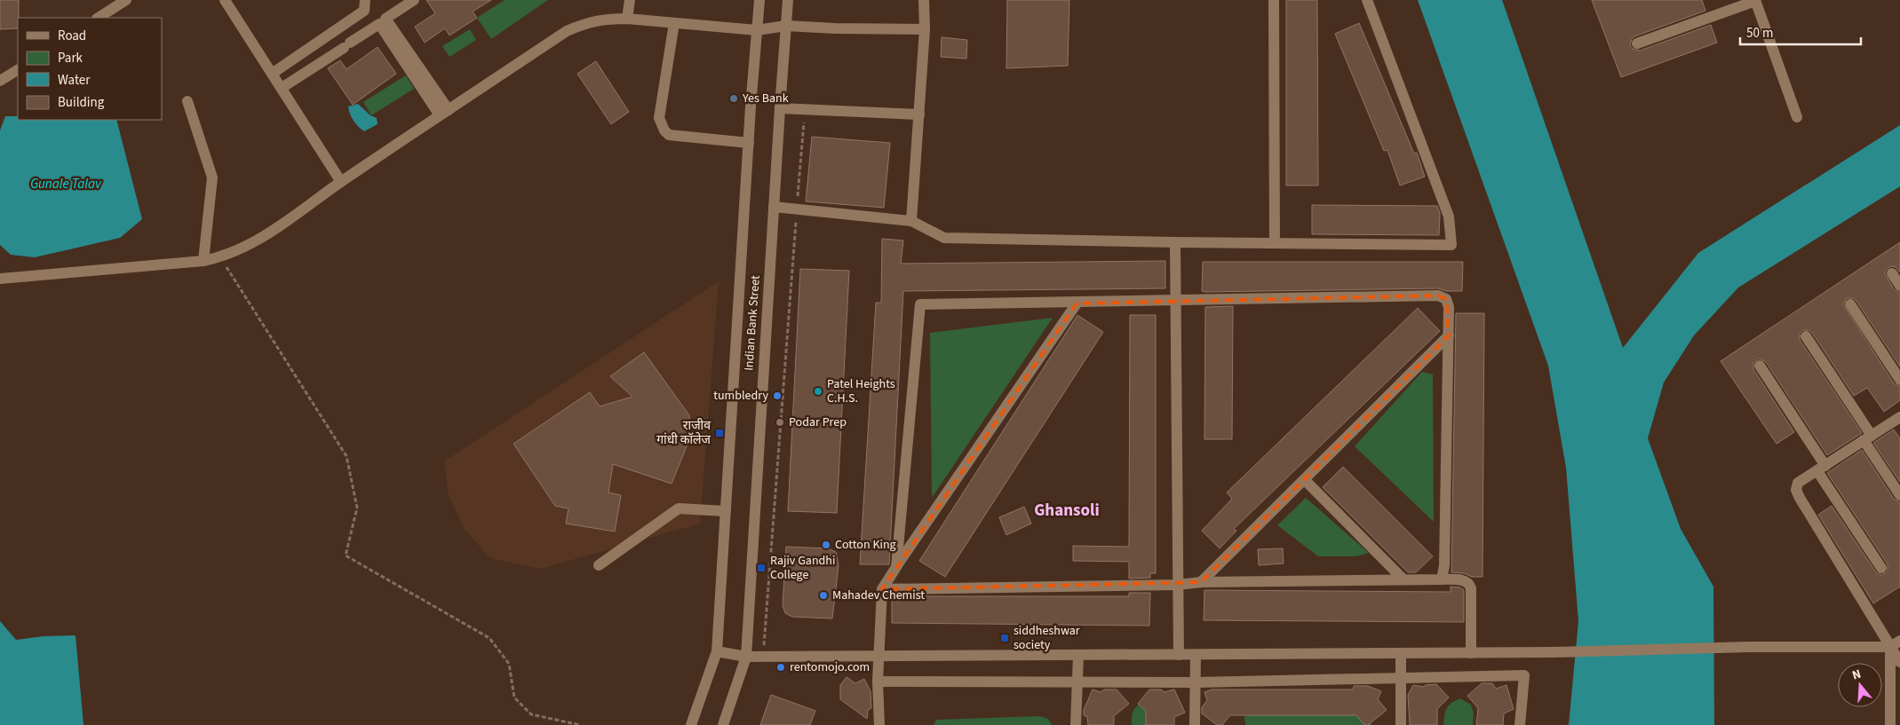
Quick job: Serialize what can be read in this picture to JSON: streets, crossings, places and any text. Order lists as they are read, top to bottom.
{
  "streets": {
    "street": ["Indian Bank Street"]
  },
  "districts": ["Ghansoli"],
  "water": ["Gunale Talav"],
  "places": {
    "other": [
      "Yes Bank",
      "Patel Heights C.H.S.",
      "tumbledry",
      "Podar Prep",
      "Cotton King",
      "Mahadev Chemist",
      "rentomojo.com"
    ],
    "transit": ["राजीव गांधी कॉलेज", "Rajiv Gandhi College", "siddheshwar society"]
  },
  "legend": [
    "Road",
    "Park",
    "Water",
    "Building"
  ],
  "scale_bar": "50 m",
  "north": "top"
}
